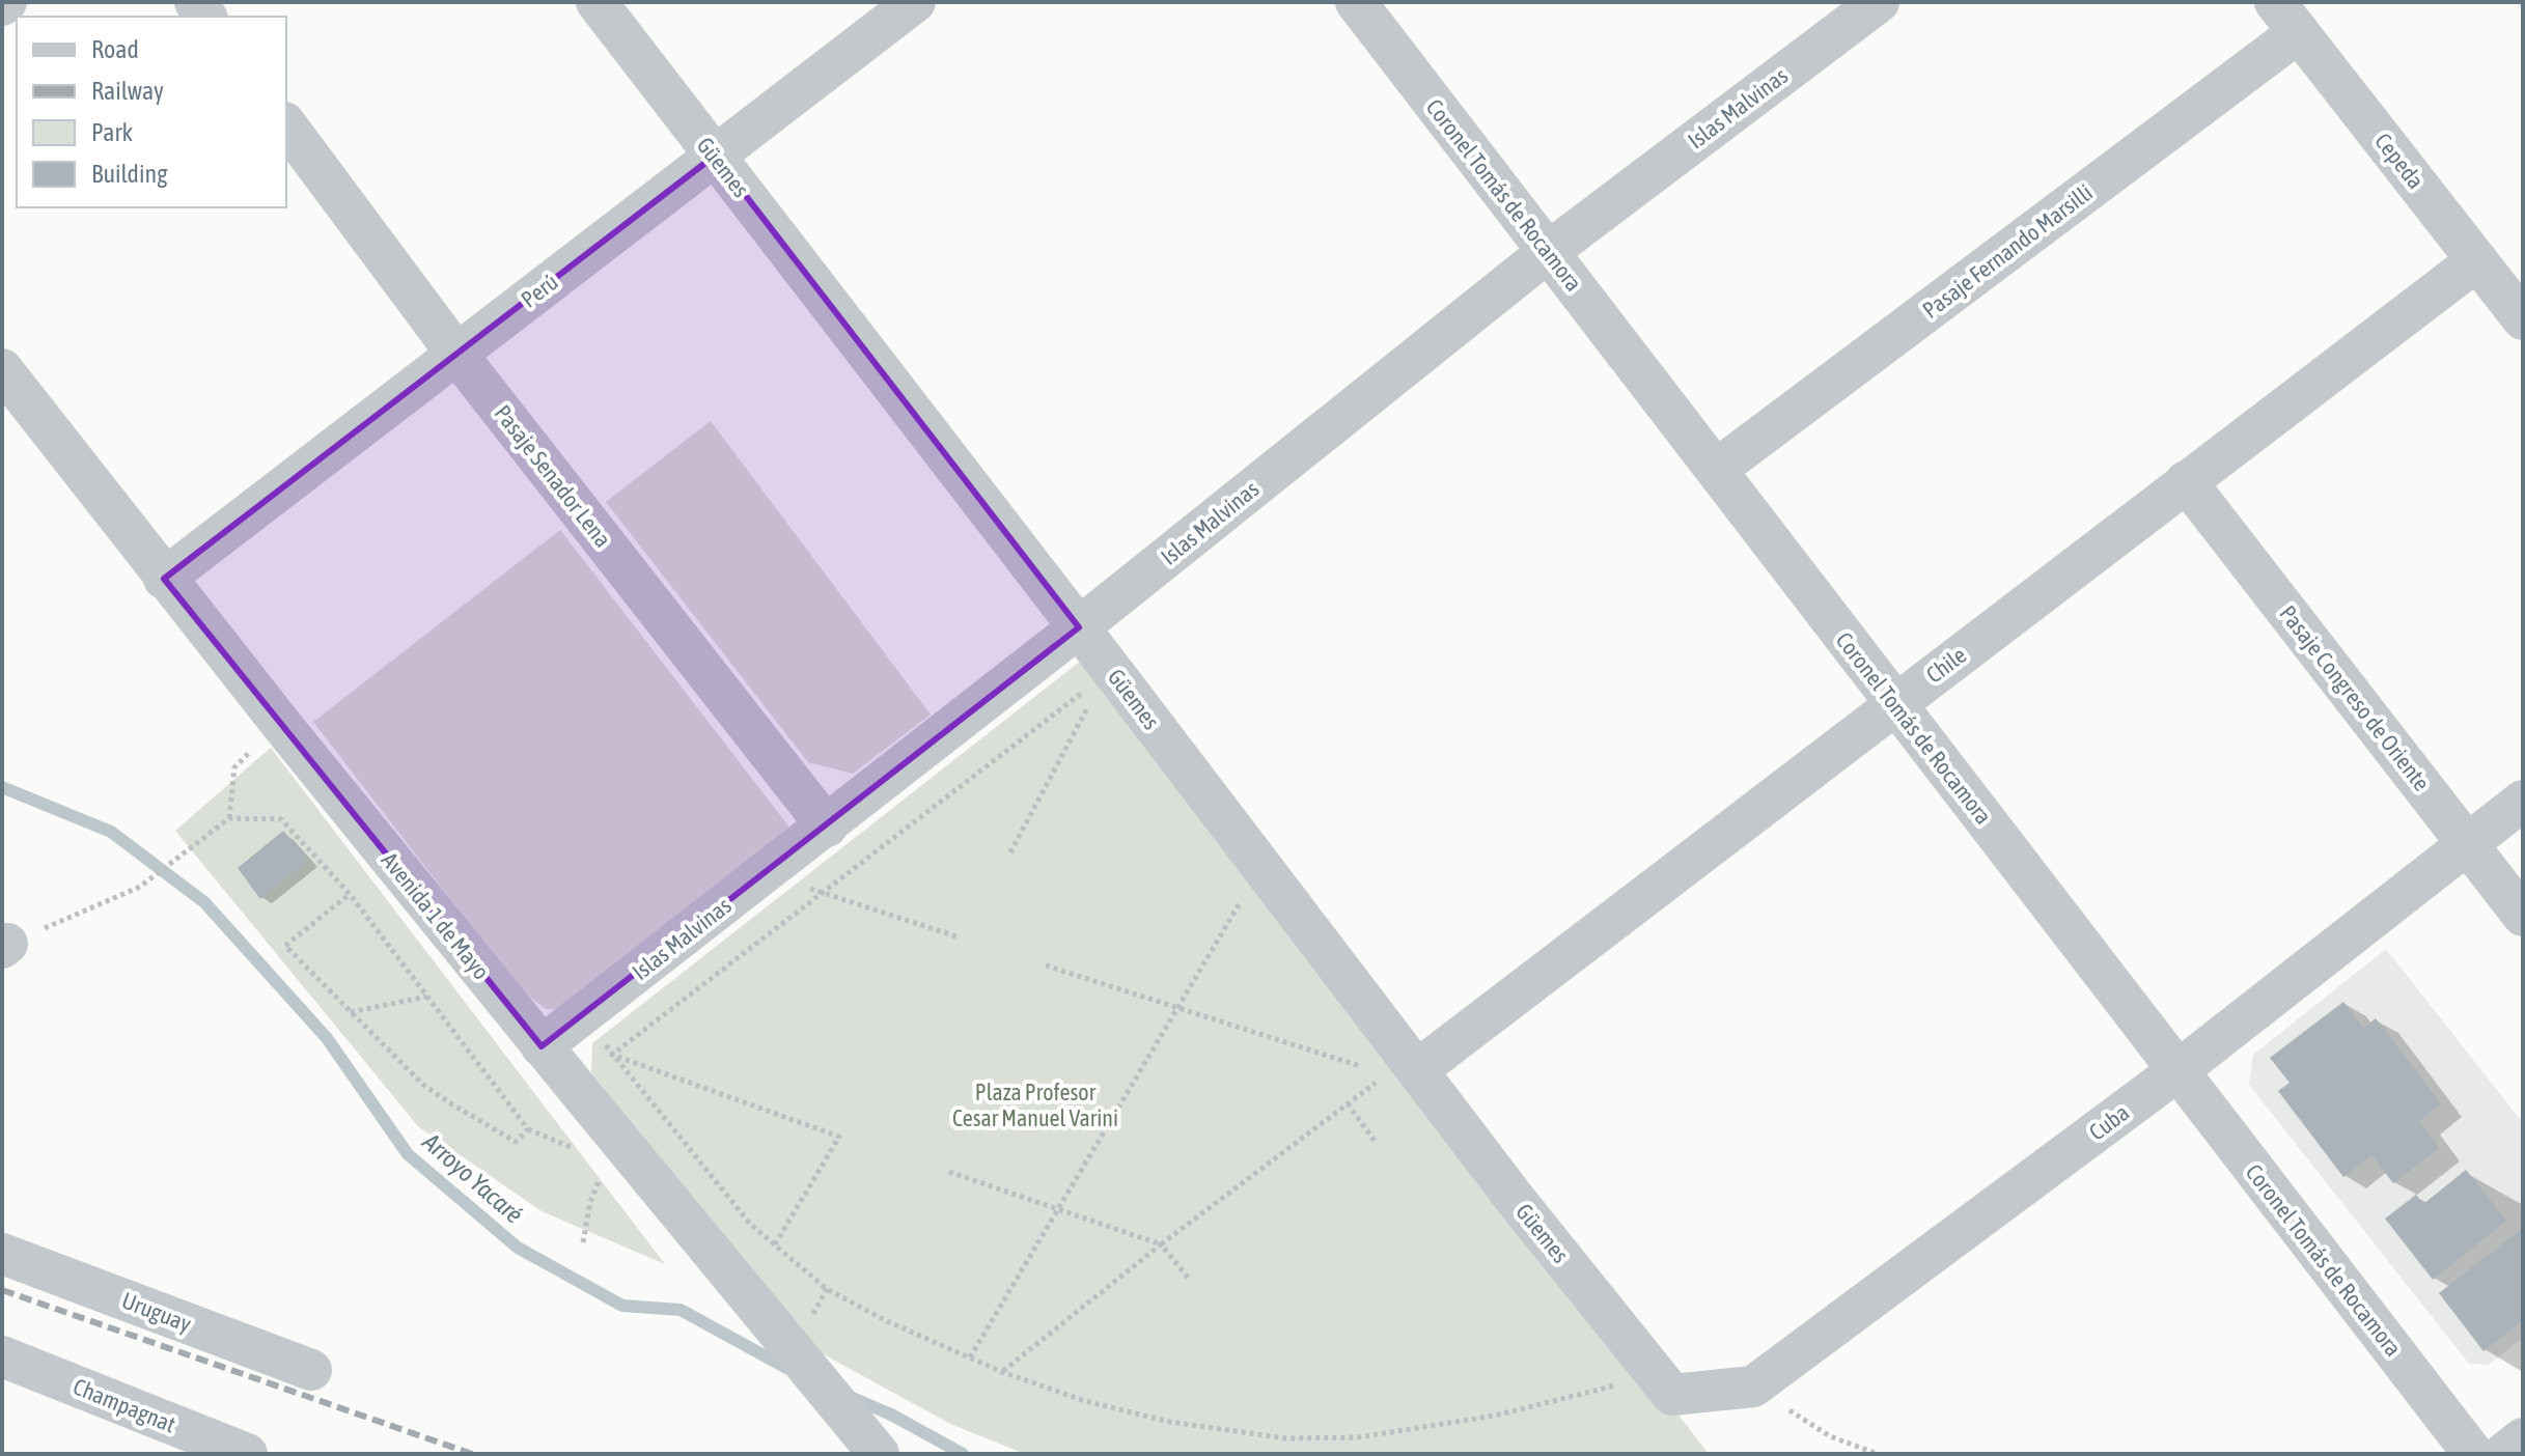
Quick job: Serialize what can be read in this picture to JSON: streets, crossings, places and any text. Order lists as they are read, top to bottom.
{
  "streets": {
    "street": [
      "Islas Malvinas",
      "Cepeda",
      "Güemes",
      "Coronel Tomás de Rocamora",
      "Pasaje Fernando Marsilli",
      "Perú",
      "Pasaje Senador Lena",
      "Chile",
      "Pasaje Congreso de Oriente",
      "Avenida 1 de Mayo",
      "Cuba",
      "Uruguay",
      "Champagnat"
    ]
  },
  "crossings": [
    ["Islas Malvinas", "Güemes"],
    ["Islas Malvinas", "Coronel Tomás de Rocamora"],
    ["Islas Malvinas", "Pasaje Senador Lena"],
    ["Islas Malvinas", "Avenida 1 de Mayo"],
    ["Cepeda", "Pasaje Fernando Marsilli"],
    ["Cepeda", "Chile"],
    ["Güemes", "Perú"],
    ["Güemes", "Chile"],
    ["Güemes", "Cuba"],
    ["Coronel Tomás de Rocamora", "Pasaje Fernando Marsilli"],
    ["Coronel Tomás de Rocamora", "Chile"],
    ["Coronel Tomás de Rocamora", "Cuba"],
    ["Perú", "Pasaje Senador Lena"],
    ["Perú", "Avenida 1 de Mayo"],
    ["Chile", "Pasaje Congreso de Oriente"],
    ["Pasaje Congreso de Oriente", "Cuba"]
  ],
  "water": ["Arroyo Yacaré"],
  "parks": ["Plaza Profesor Cesar Manuel Varini"],
  "legend": [
    "Road",
    "Railway",
    "Park",
    "Building"
  ]
}
